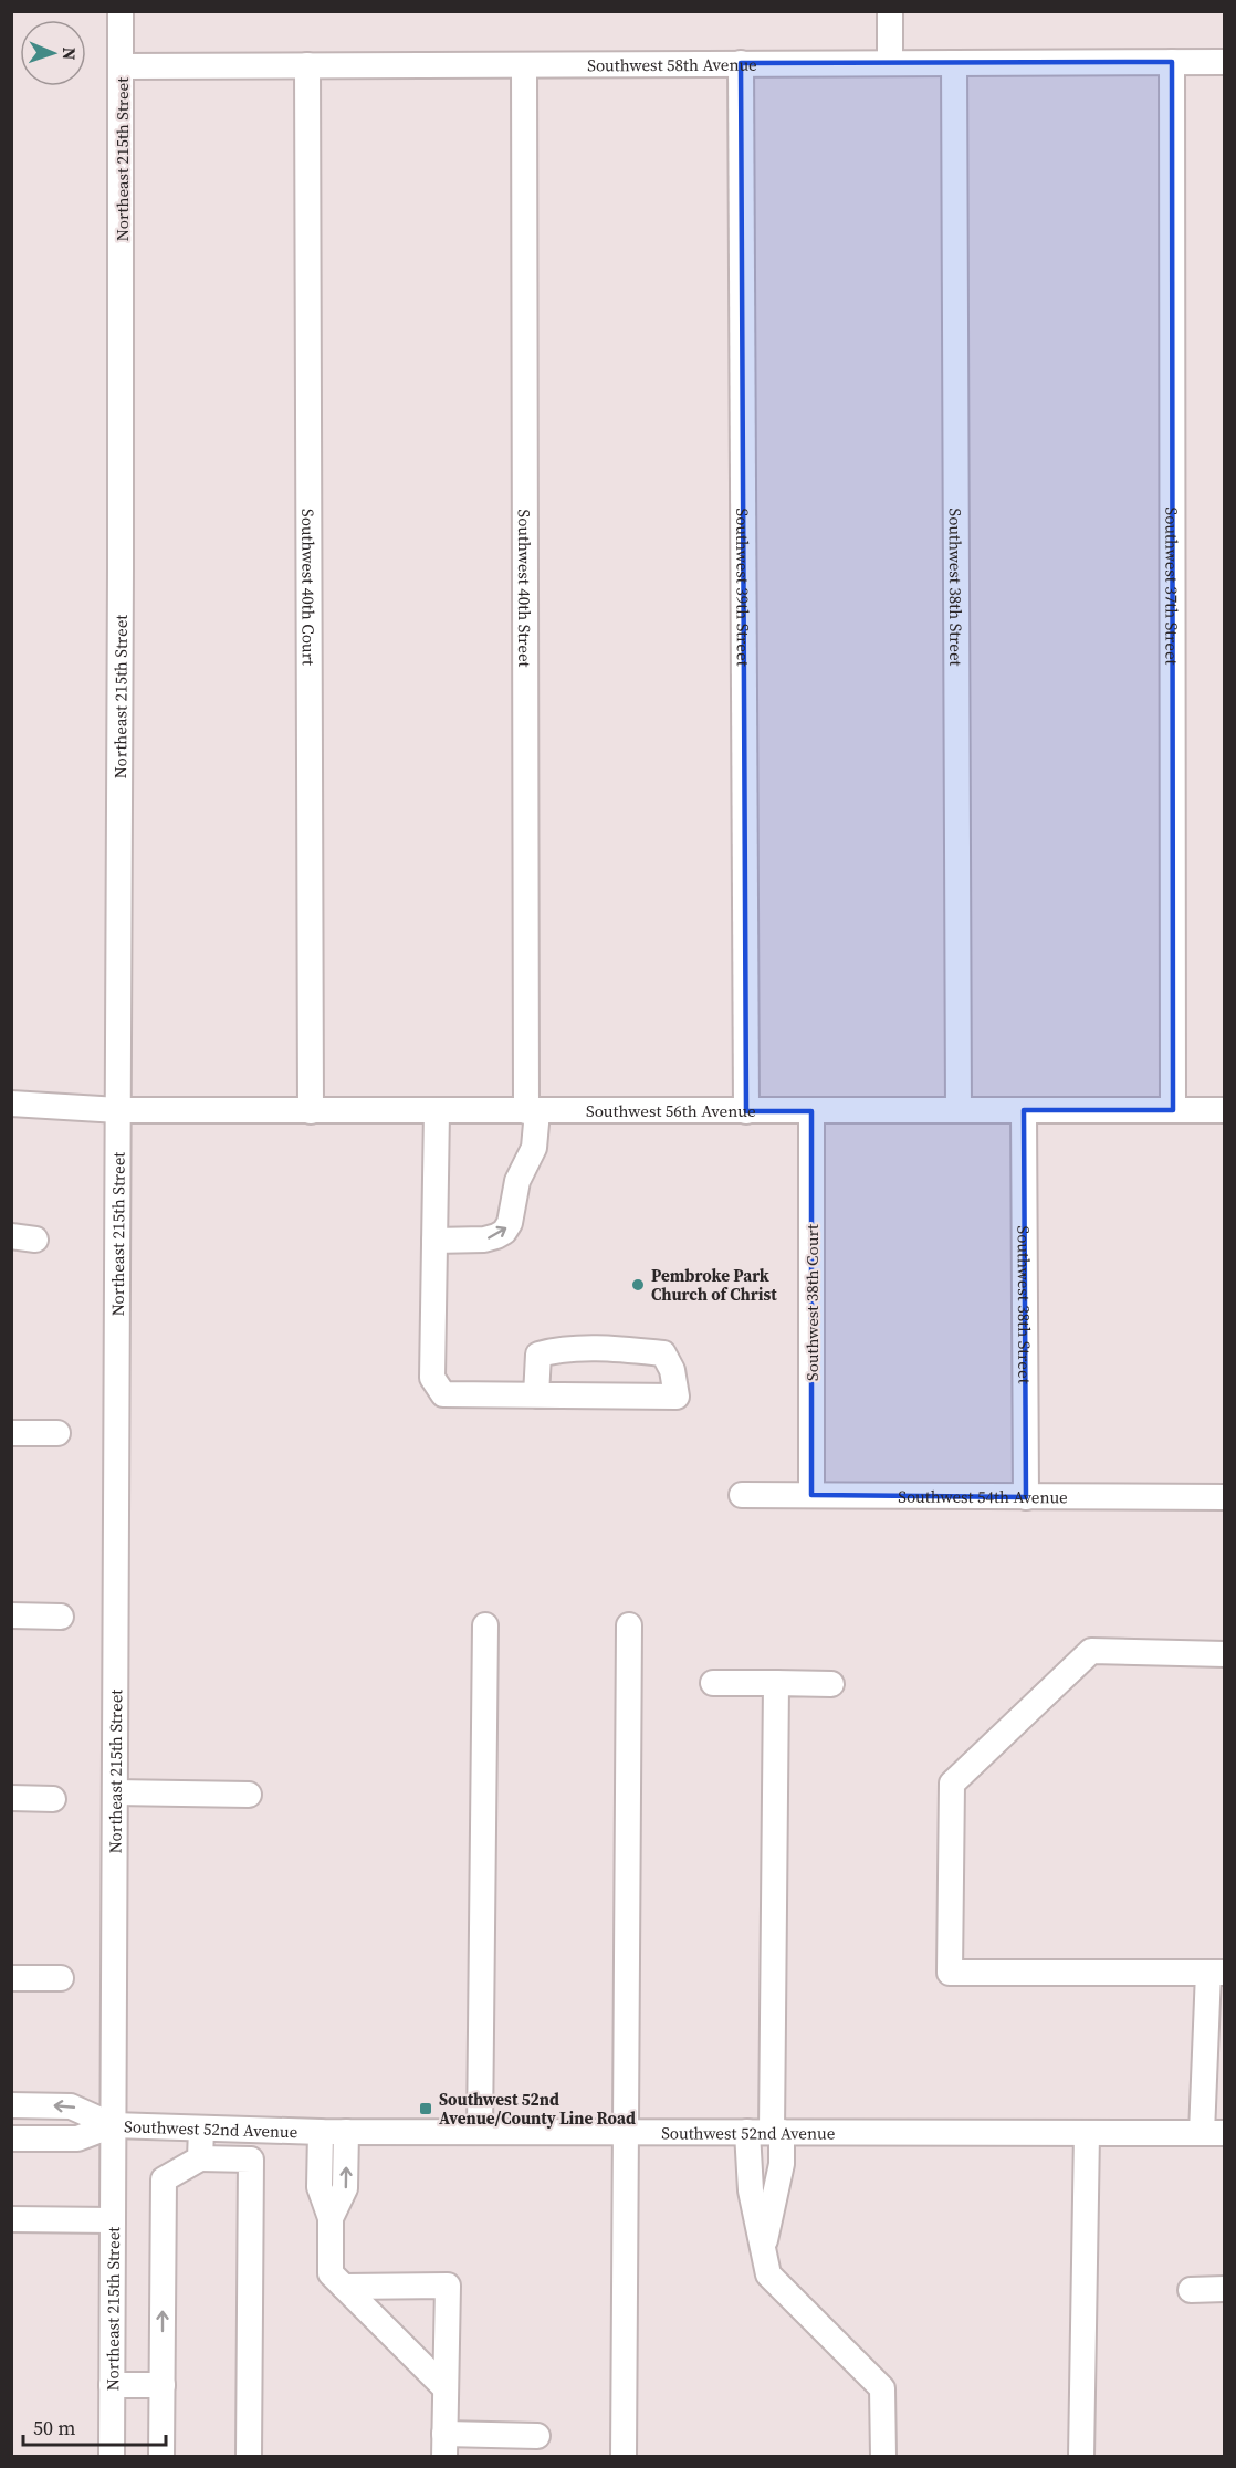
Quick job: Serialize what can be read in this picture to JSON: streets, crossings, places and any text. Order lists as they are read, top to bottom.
{
  "streets": {
    "street": [
      "Southwest 58th Avenue",
      "Northeast 215th Street",
      "Southwest 38th Street",
      "Southwest 37th Street",
      "Southwest 39th Street",
      "Southwest 40th Court",
      "Southwest 40th Street",
      "Southwest 56th Avenue",
      "Southwest 38th Court",
      "Southwest 54th Avenue",
      "Southwest 52nd Avenue"
    ]
  },
  "crossings": [
    ["Southwest 58th Avenue", "Northeast 215th Street"],
    ["Southwest 58th Avenue", "Southwest 38th Street"],
    ["Southwest 58th Avenue", "Southwest 37th Street"],
    ["Southwest 58th Avenue", "Southwest 39th Street"],
    ["Southwest 58th Avenue", "Southwest 40th Court"],
    ["Southwest 58th Avenue", "Southwest 40th Street"],
    ["Northeast 215th Street", "Southwest 56th Avenue"],
    ["Northeast 215th Street", "Southwest 52nd Avenue"],
    ["Southwest 38th Street", "Southwest 56th Avenue"],
    ["Southwest 38th Street", "Southwest 54th Avenue"],
    ["Southwest 37th Street", "Southwest 56th Avenue"],
    ["Southwest 39th Street", "Southwest 56th Avenue"],
    ["Southwest 40th Court", "Southwest 56th Avenue"],
    ["Southwest 40th Street", "Southwest 56th Avenue"],
    ["Southwest 56th Avenue", "Southwest 38th Court"],
    ["Southwest 38th Court", "Southwest 54th Avenue"]
  ],
  "places": {
    "other": ["Pembroke Park Church of Christ"],
    "transit": ["Southwest 52nd Avenue/County Line Road"]
  },
  "scale_bar": "50 m",
  "north": "right"
}
